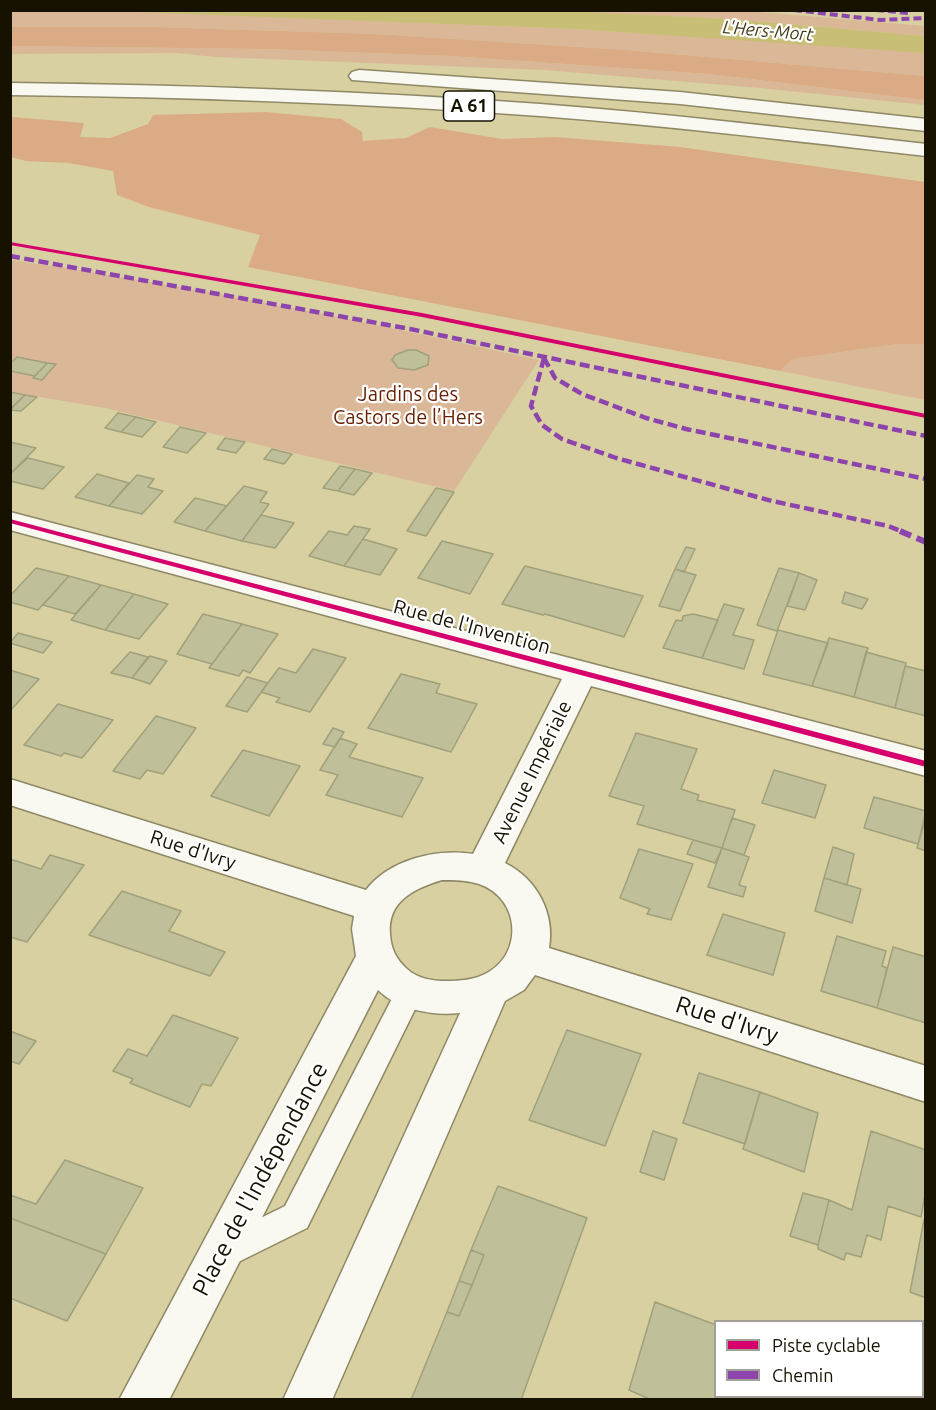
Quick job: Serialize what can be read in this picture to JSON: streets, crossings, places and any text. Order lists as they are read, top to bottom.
{
  "streets": {
    "main road": [
      "A 61",
      "Rue de l'Invention",
      "Avenue Impériale",
      "Rue d'Ivry",
      "Place de l'Indépendance"
    ]
  },
  "crossings": [
    ["Rue de l'Invention", "Avenue Impériale"],
    ["Avenue Impériale", "Rue d'Ivry"],
    ["Avenue Impériale", "Place de l'Indépendance"],
    ["Rue d'Ivry", "Place de l'Indépendance"]
  ],
  "water": ["L'Hers-Mort"],
  "parks": ["Jardins des Castors de l’Hers"],
  "legend": ["Piste cyclable", "Chemin"]
}
